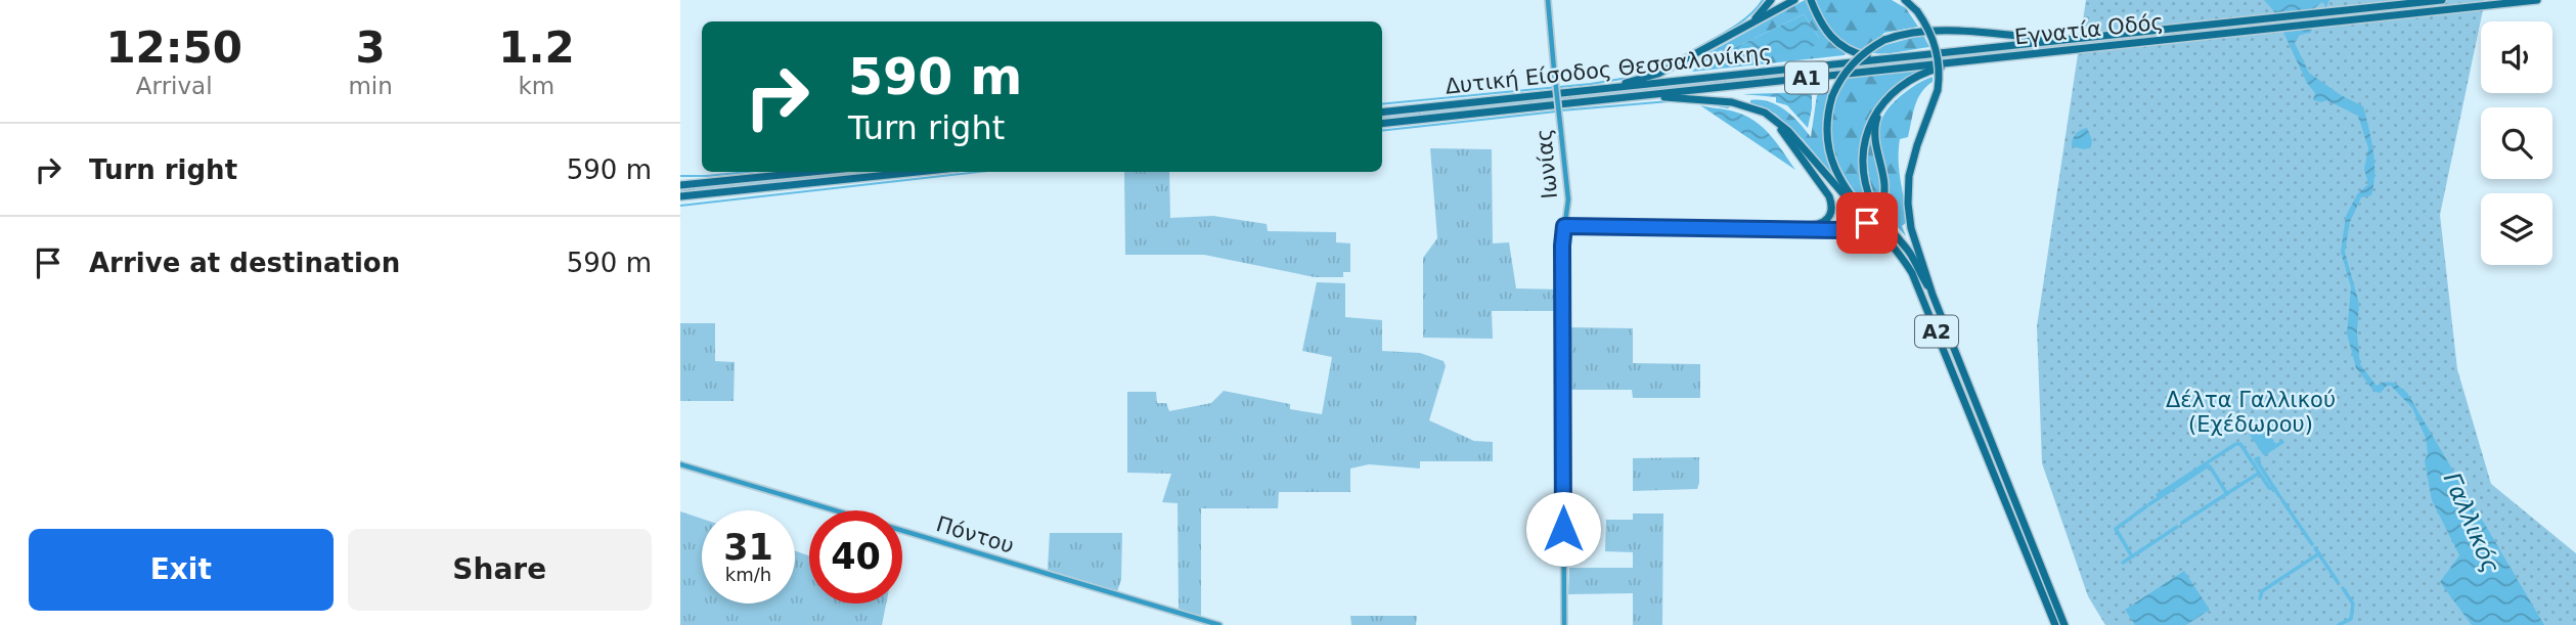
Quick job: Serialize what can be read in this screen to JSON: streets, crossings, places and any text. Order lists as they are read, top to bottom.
{
  "streets": {
    "highway": [
      "Εγνατία Οδός",
      "Δυτική Είσοδος Θεσσαλονίκης",
      "Α1",
      "Α2"
    ],
    "street": ["Ιωνίας", "Πόντου"]
  },
  "crossings": [
    ["Εγνατία Οδός", "Δυτική Είσοδος Θεσσαλονίκης"],
    ["Εγνατία Οδός", "Α2"],
    ["Δυτική Είσοδος Θεσσαλονίκης", "Α2"]
  ],
  "water": ["Γαλλικός"],
  "parks": ["Δέλτα Γαλλικού (Εχέδωρου)"],
  "page": {
    "eta": [
      "12:50",
      "Arrival",
      "3",
      "min",
      "1.2",
      "km"
    ],
    "turn": ["590 m", "Turn right"],
    "list": [
      {
        "name": "Turn right",
        "value": "590 m"
      },
      {
        "name": "Arrive at destination",
        "value": "590 m"
      }
    ],
    "speed": "31 km/h",
    "limit": "40",
    "buttons": ["Exit", "Share"]
  }
}
